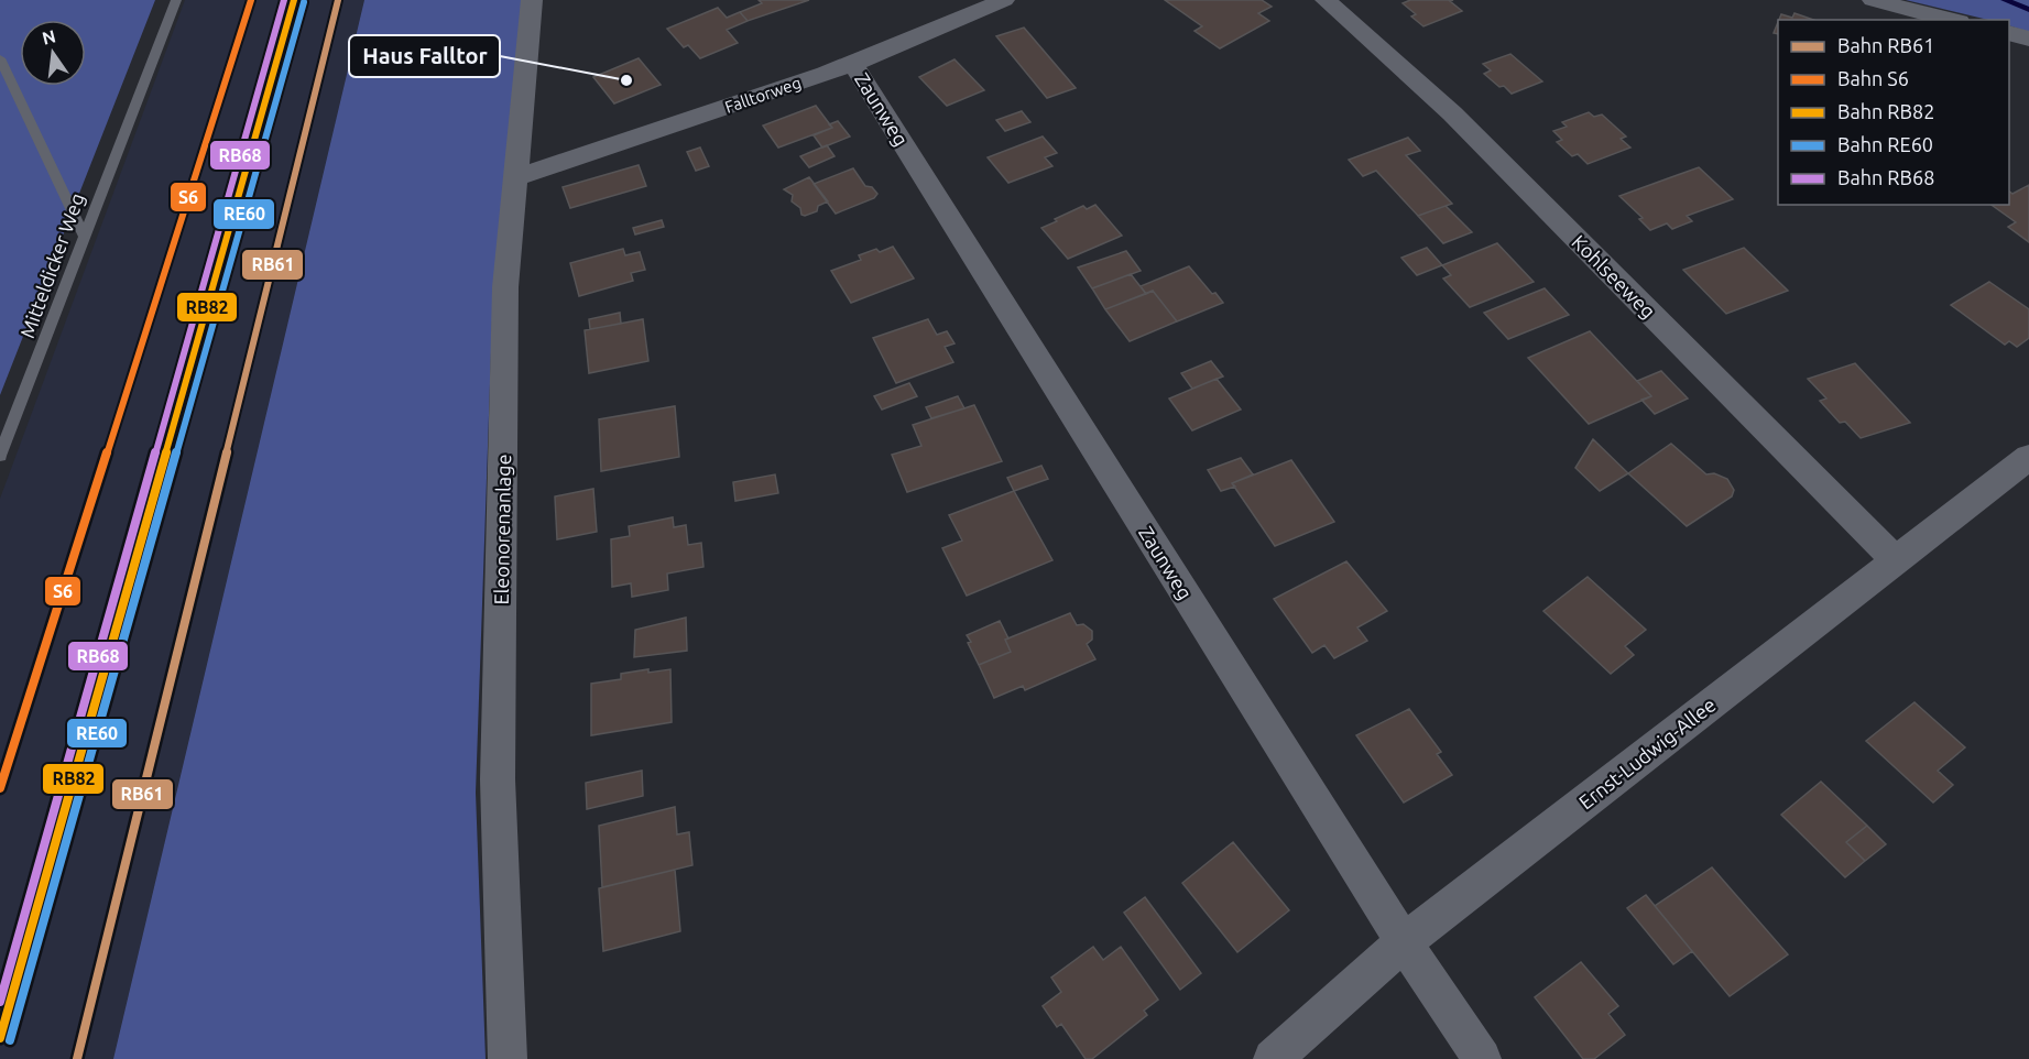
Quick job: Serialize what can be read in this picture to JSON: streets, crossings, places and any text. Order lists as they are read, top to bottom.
{
  "streets": {
    "street": [
      "Falltorweg",
      "Zaunweg",
      "Kohlseeweg",
      "Eleonorenanlage",
      "Ernst-Ludwig-Allee"
    ],
    "lane": ["Mitteldicker Weg"]
  },
  "crossings": [
    ["Falltorweg", "Zaunweg"],
    ["Falltorweg", "Eleonorenanlage"],
    ["Zaunweg", "Ernst-Ludwig-Allee"],
    ["Kohlseeweg", "Ernst-Ludwig-Allee"]
  ],
  "places": ["Haus Falltor"],
  "lines": [
    "rail line RB61",
    "rail line S6",
    "rail line RB82",
    "rail line RB68",
    "rail line RE60"
  ],
  "legend": [
    "Bahn RB61",
    "Bahn S6",
    "Bahn RB82",
    "Bahn RE60",
    "Bahn RB68"
  ],
  "north": "top"
}
